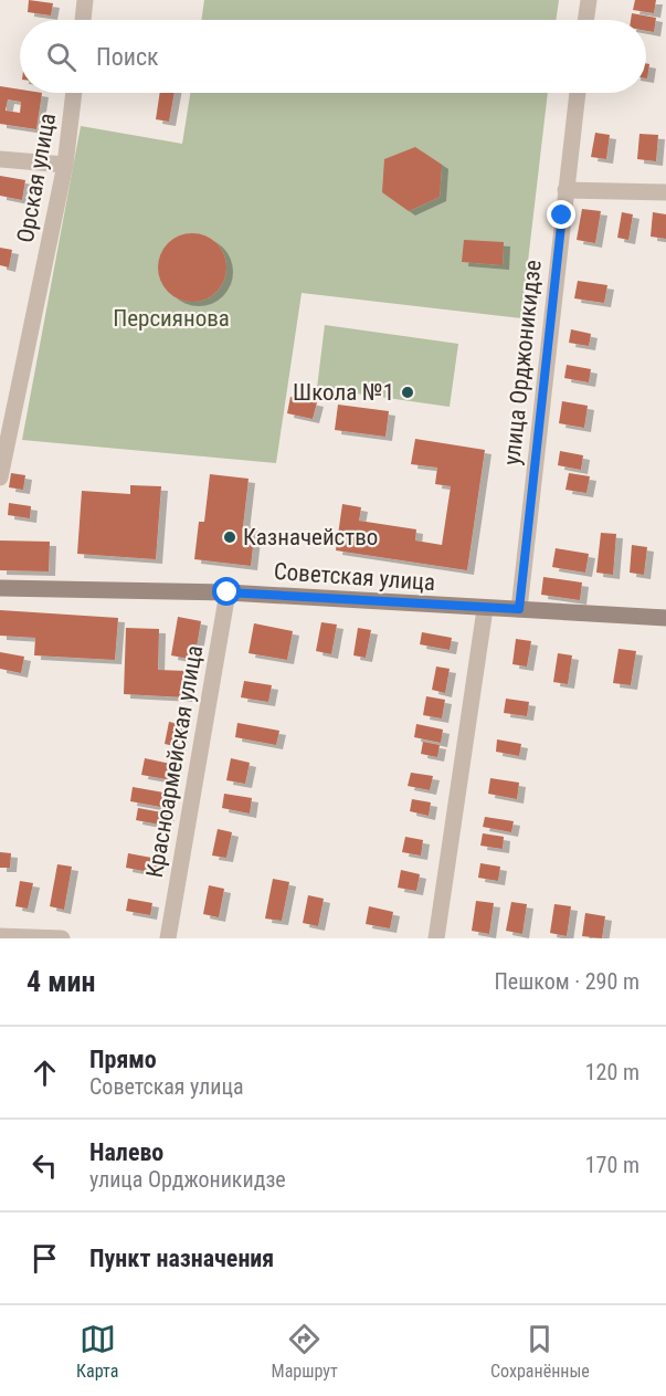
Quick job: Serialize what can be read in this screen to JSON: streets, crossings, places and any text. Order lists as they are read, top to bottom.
{
  "streets": {
    "street": [
      "Орская улица",
      "улица Орджоникидзе",
      "Советская улица",
      "Красноармейская улица"
    ]
  },
  "crossings": [
    ["улица Орджоникидзе", "Советская улица"],
    ["Советская улица", "Красноармейская улица"]
  ],
  "parks": ["Персиянова"],
  "places": ["Школа №1", "Казначейство"],
  "page": {
    "search": "Поиск",
    "heading": ["4 мин", "Пешком · 290 m"],
    "list": [
      ["Прямо", "Советская улица", "120 m"],
      ["Налево", "улица Орджоникидзе", "170 m"],
      "Пункт назначения"
    ],
    "nav": ["Карта", "Маршрут", "Сохранённые"]
  }
}
